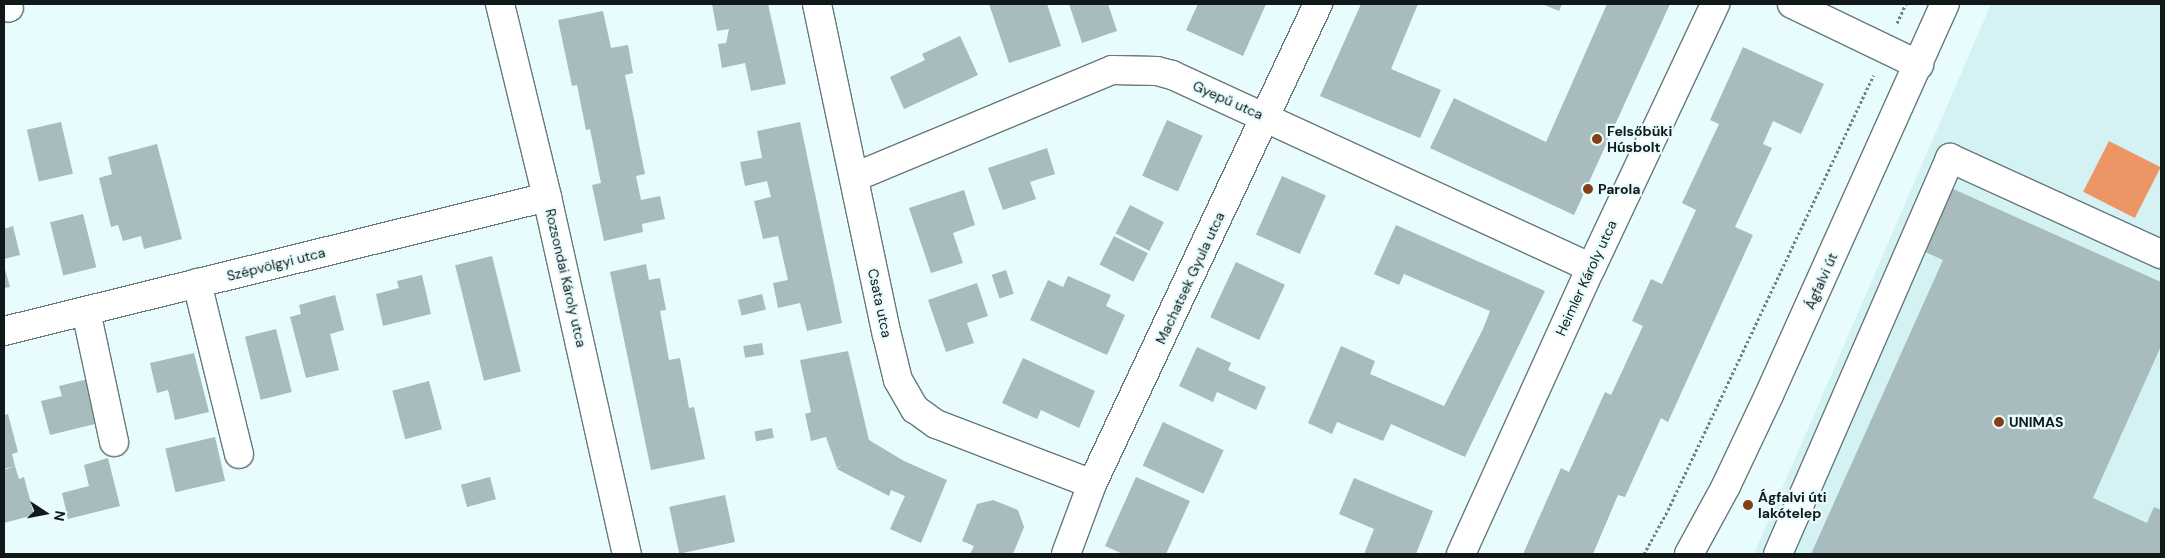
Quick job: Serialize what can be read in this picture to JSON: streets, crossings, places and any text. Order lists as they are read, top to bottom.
{
  "streets": {
    "street": [
      "Gyepű utca",
      "Szépvölgyi utca",
      "Rozsondai Károly utca",
      "Machatsek Gyula utca",
      "Heimler Károly utca",
      "Ágfalvi út",
      "Csata utca"
    ]
  },
  "crossings": [
    ["Gyepű utca", "Machatsek Gyula utca"],
    ["Gyepű utca", "Heimler Károly utca"],
    ["Gyepű utca", "Csata utca"],
    ["Szépvölgyi utca", "Rozsondai Károly utca"],
    ["Machatsek Gyula utca", "Csata utca"]
  ],
  "places": [
    "Felsőbüki Húsbolt",
    "Parola",
    "UNIMAS",
    "Ágfalvi úti lakótelep"
  ],
  "north": "right"
}
